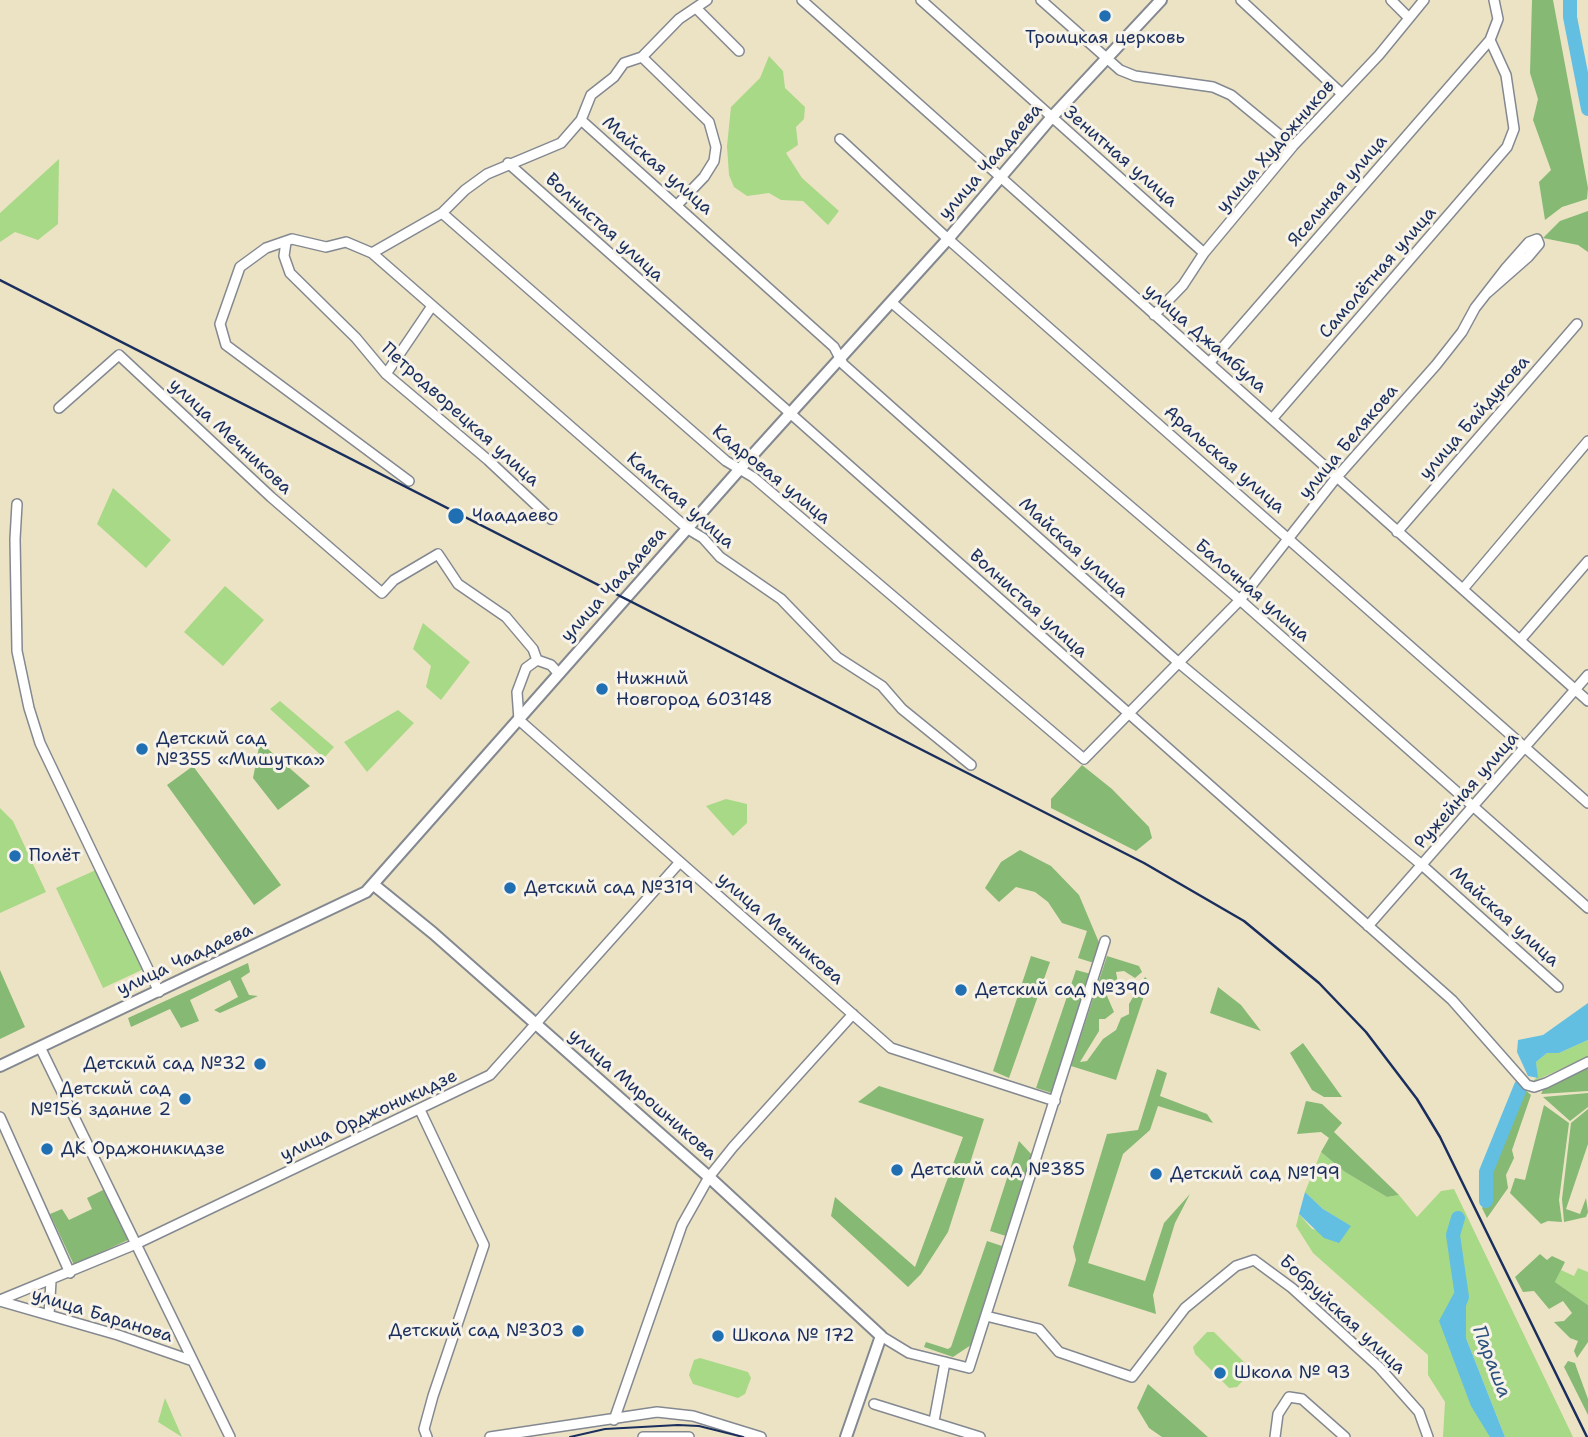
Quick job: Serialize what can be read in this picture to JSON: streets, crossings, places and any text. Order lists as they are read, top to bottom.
{
  "streets": {
    "street": [
      "улица Художников",
      "Зенитная улица",
      "улица Чаадаева",
      "Майская улица",
      "Ясельная улица",
      "Волнистая улица",
      "Самолётная улица",
      "улица Джамбула",
      "Петродворецкая улица",
      "улица Байдукова",
      "улица Мечникова",
      "улица Белякова",
      "Аральская улица",
      "Кадровая улица",
      "Камская улица",
      "Балочная улица",
      "Ружейная улица",
      "улица Мирошникова",
      "улица Орджоникидзе",
      "Бобруйская улица",
      "улица Баранова"
    ]
  },
  "crossings": [
    ["улица Художников", "Зенитная улица"],
    ["улица Художников", "улица Джамбула"],
    ["Зенитная улица", "улица Чаадаева"],
    ["улица Чаадаева", "Майская улица"],
    ["улица Чаадаева", "Волнистая улица"],
    ["улица Чаадаева", "улица Джамбула"],
    ["улица Чаадаева", "улица Мечникова"],
    ["улица Чаадаева", "Аральская улица"],
    ["улица Чаадаева", "Кадровая улица"],
    ["улица Чаадаева", "Камская улица"],
    ["улица Чаадаева", "Балочная улица"],
    ["улица Чаадаева", "улица Мирошникова"],
    ["улица Чаадаева", "улица Баранова"],
    ["Майская улица", "улица Белякова"],
    ["Майская улица", "Ружейная улица"],
    ["Ясельная улица", "Самолётная улица"],
    ["Ясельная улица", "улица Джамбула"],
    ["Волнистая улица", "улица Белякова"],
    ["Волнистая улица", "Ружейная улица"],
    ["Самолётная улица", "улица Джамбула"],
    ["улица Джамбула", "улица Байдукова"],
    ["улица Джамбула", "улица Белякова"],
    ["улица Джамбула", "Ружейная улица"],
    ["улица Мечникова", "улица Орджоникидзе"],
    ["улица Белякова", "Аральская улица"],
    ["улица Белякова", "Кадровая улица"],
    ["улица Белякова", "Балочная улица"],
    ["Аральская улица", "Ружейная улица"],
    ["Балочная улица", "Ружейная улица"],
    ["улица Мирошникова", "улица Орджоникидзе"],
    ["улица Орджоникидзе", "улица Баранова"]
  ],
  "water": ["Параша"],
  "places": [
    "Троицкая церковь",
    "Чаадаево",
    "Нижний Новгород 603148",
    "Детский сад №355 «Мишутка»",
    "Полёт",
    "Детский сад №319",
    "Детский сад №390",
    "Детский сад №32",
    "Детский сад №156 здание 2",
    "ДК Орджоникидзе",
    "Детский сад №385",
    "Детский сад №199",
    "Детский сад №303",
    "Школа № 172",
    "Школа № 93"
  ]
}
